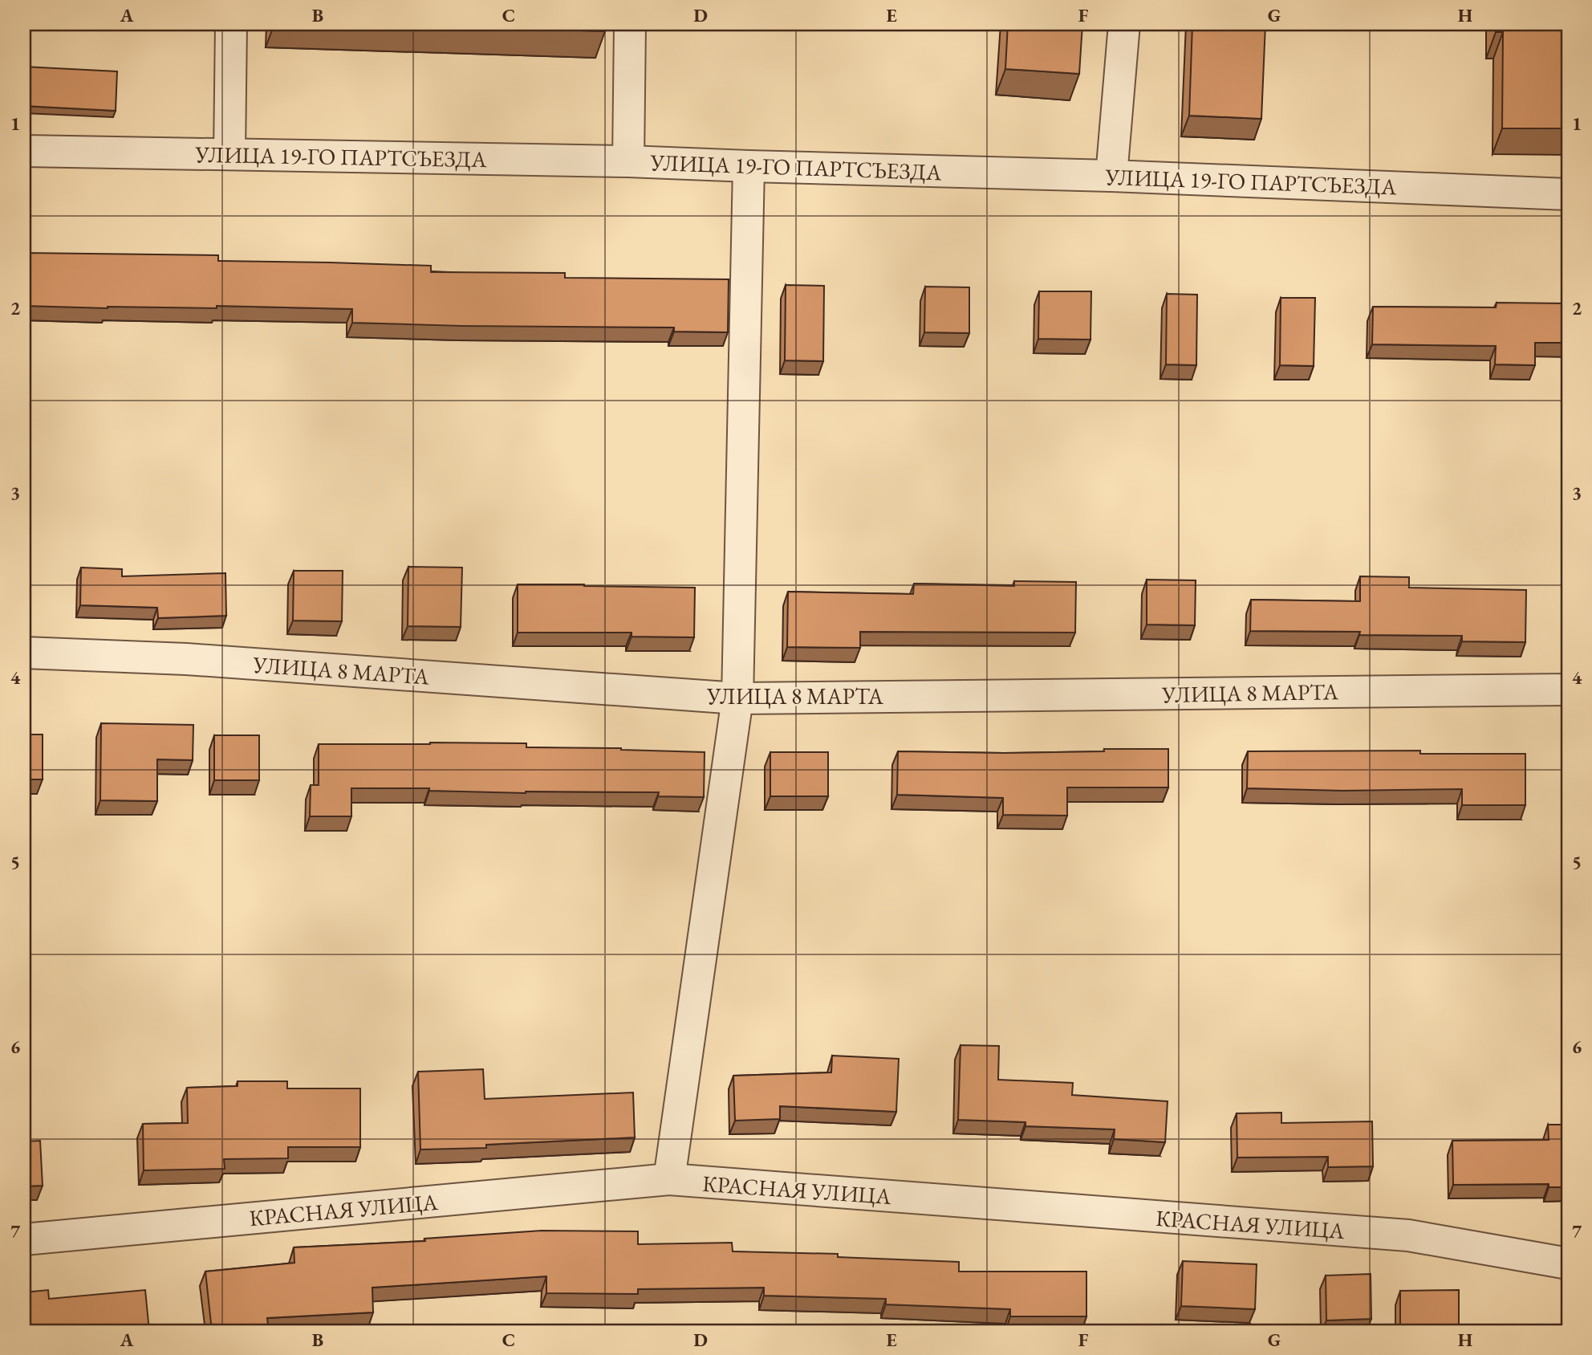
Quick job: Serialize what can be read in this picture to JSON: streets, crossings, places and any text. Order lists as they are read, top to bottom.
{
  "streets": {
    "street": ["УЛИЦА 19-ГО ПАРТСЪЕЗДА", "УЛИЦА 8 МАРТА", "КРАСНАЯ УЛИЦА"]
  },
  "grid": {
    "columns": [
      "A",
      "B",
      "C",
      "D",
      "E",
      "F",
      "G",
      "H"
    ],
    "rows": [
      "1",
      "2",
      "3",
      "4",
      "5",
      "6",
      "7"
    ]
  }
}
